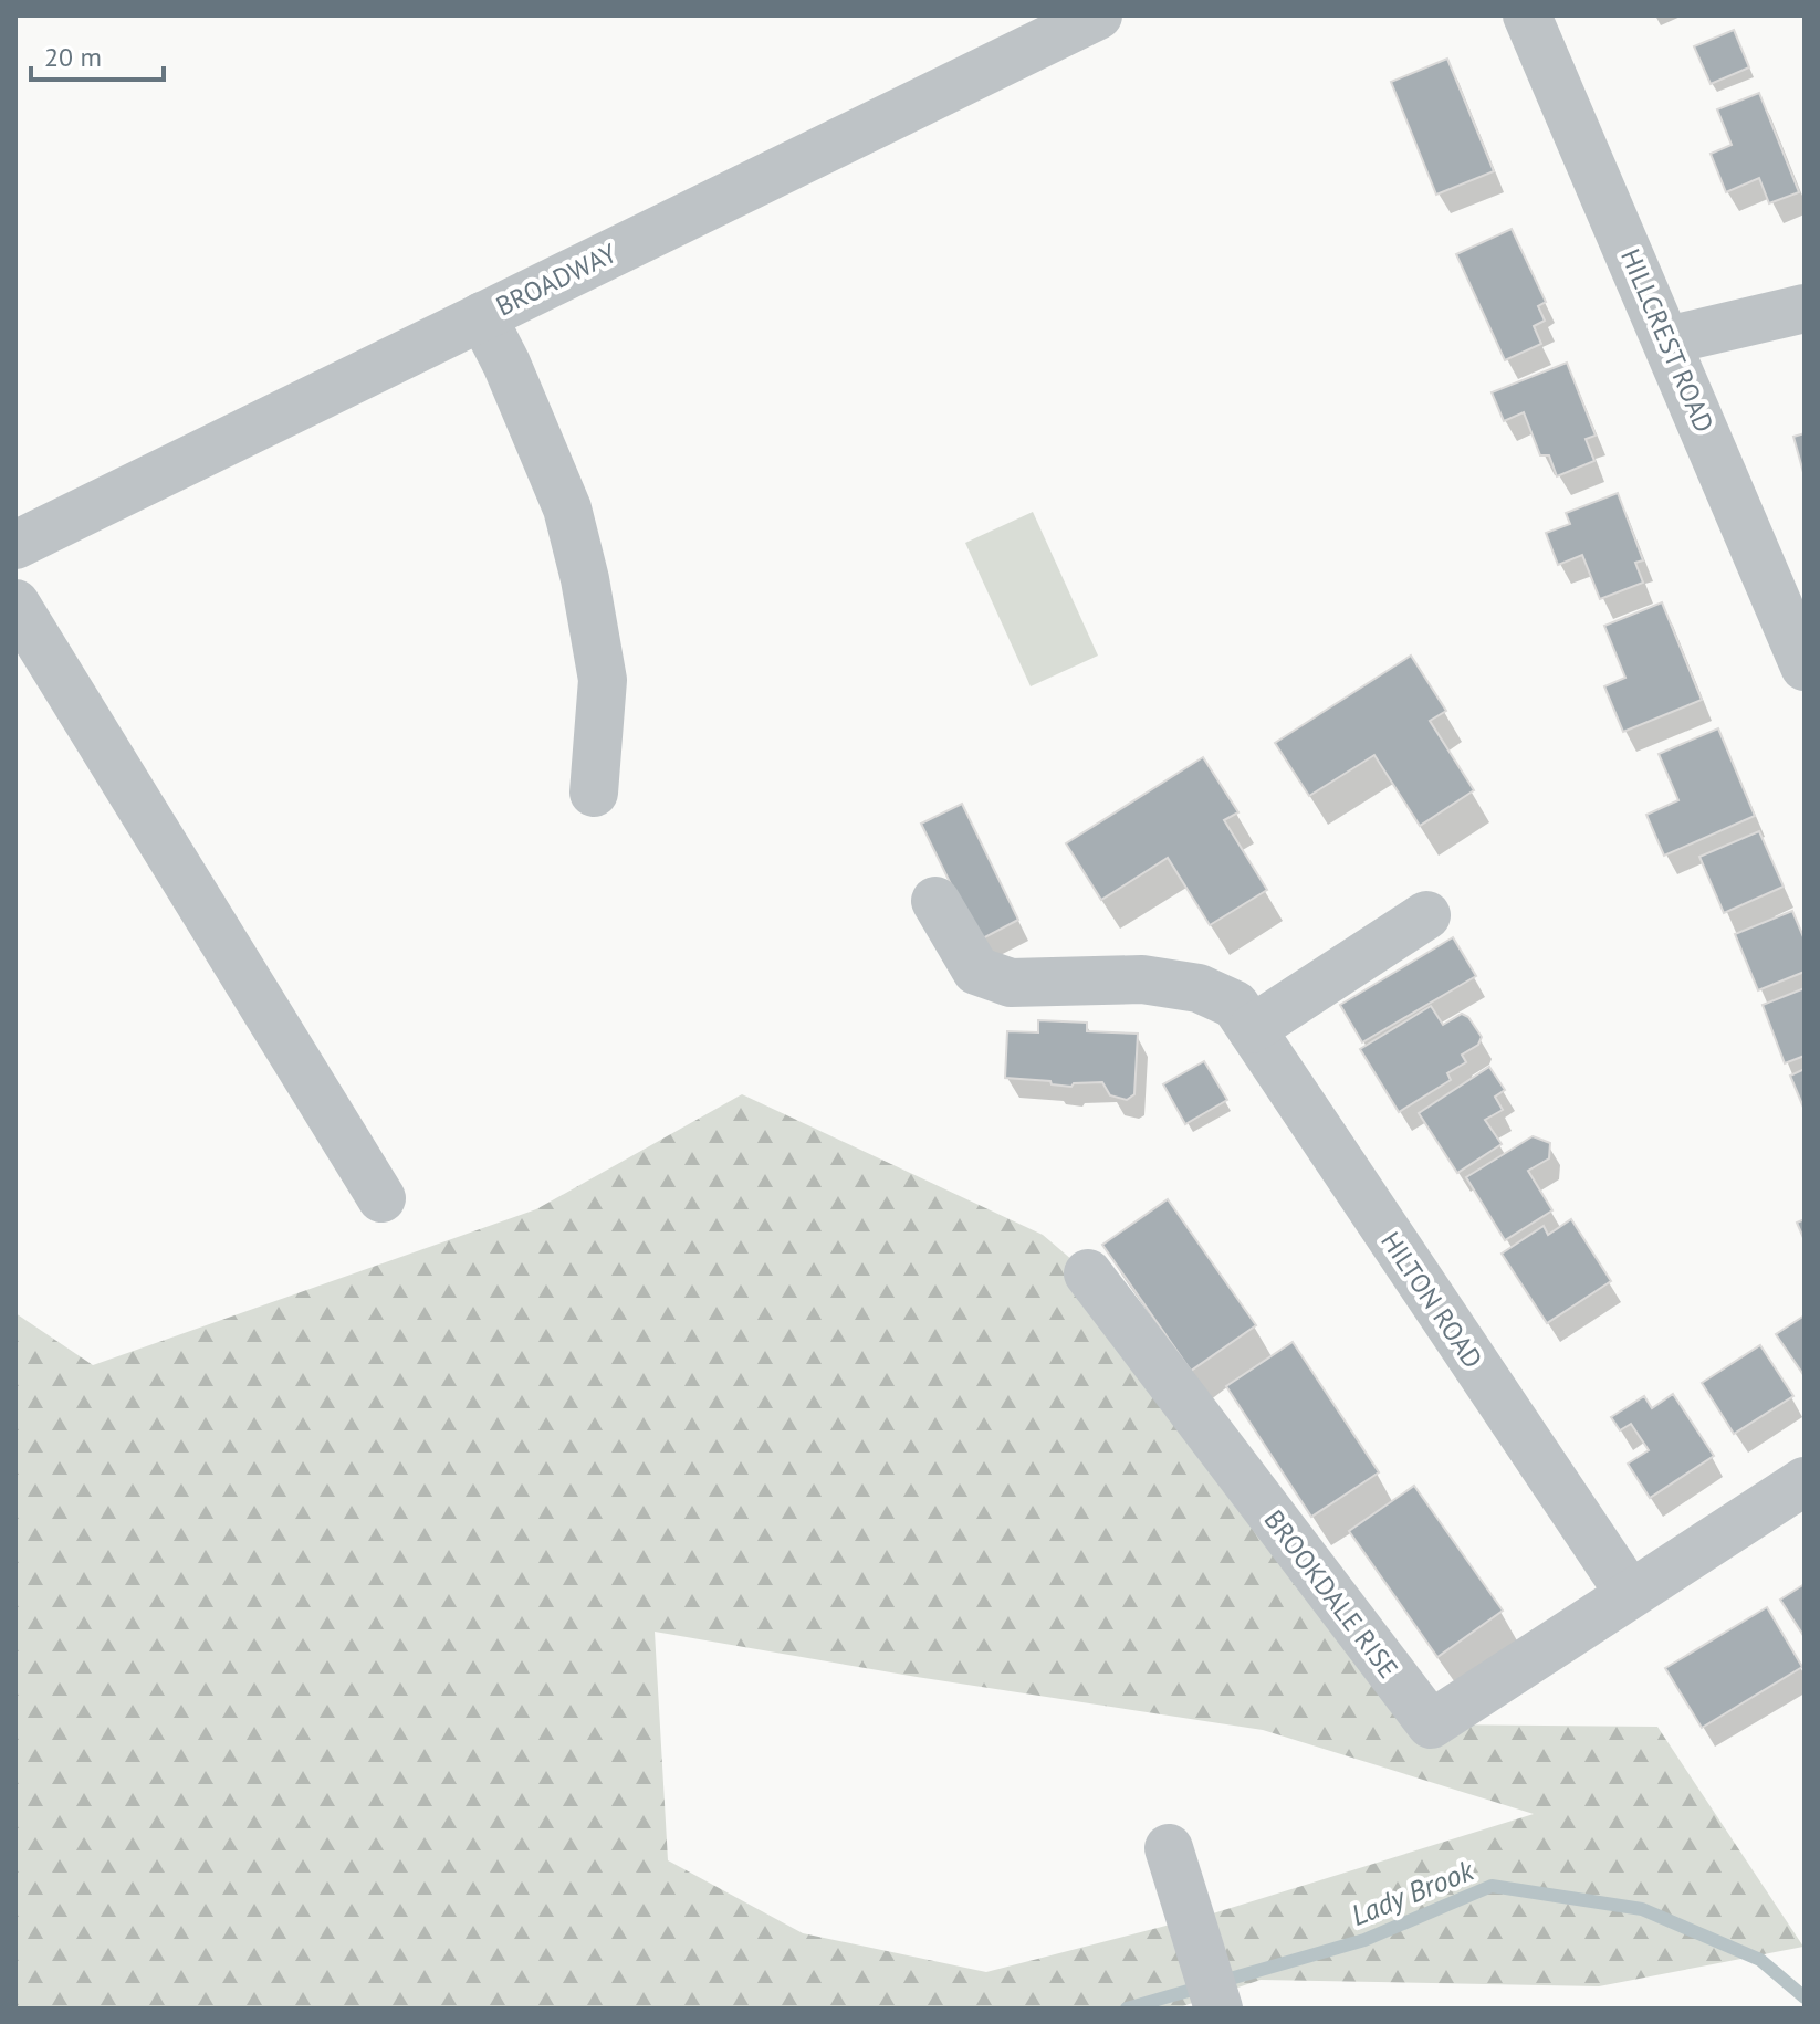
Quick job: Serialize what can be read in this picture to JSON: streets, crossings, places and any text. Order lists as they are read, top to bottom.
{
  "streets": {
    "street": [
      "BROADWAY",
      "HILLCREST ROAD",
      "HILTON ROAD",
      "BROOKDALE RISE"
    ]
  },
  "crossings": [
    ["HILTON ROAD", "BROOKDALE RISE"]
  ],
  "water": ["Lady Brook"],
  "scale_bar": "20 m"
}
